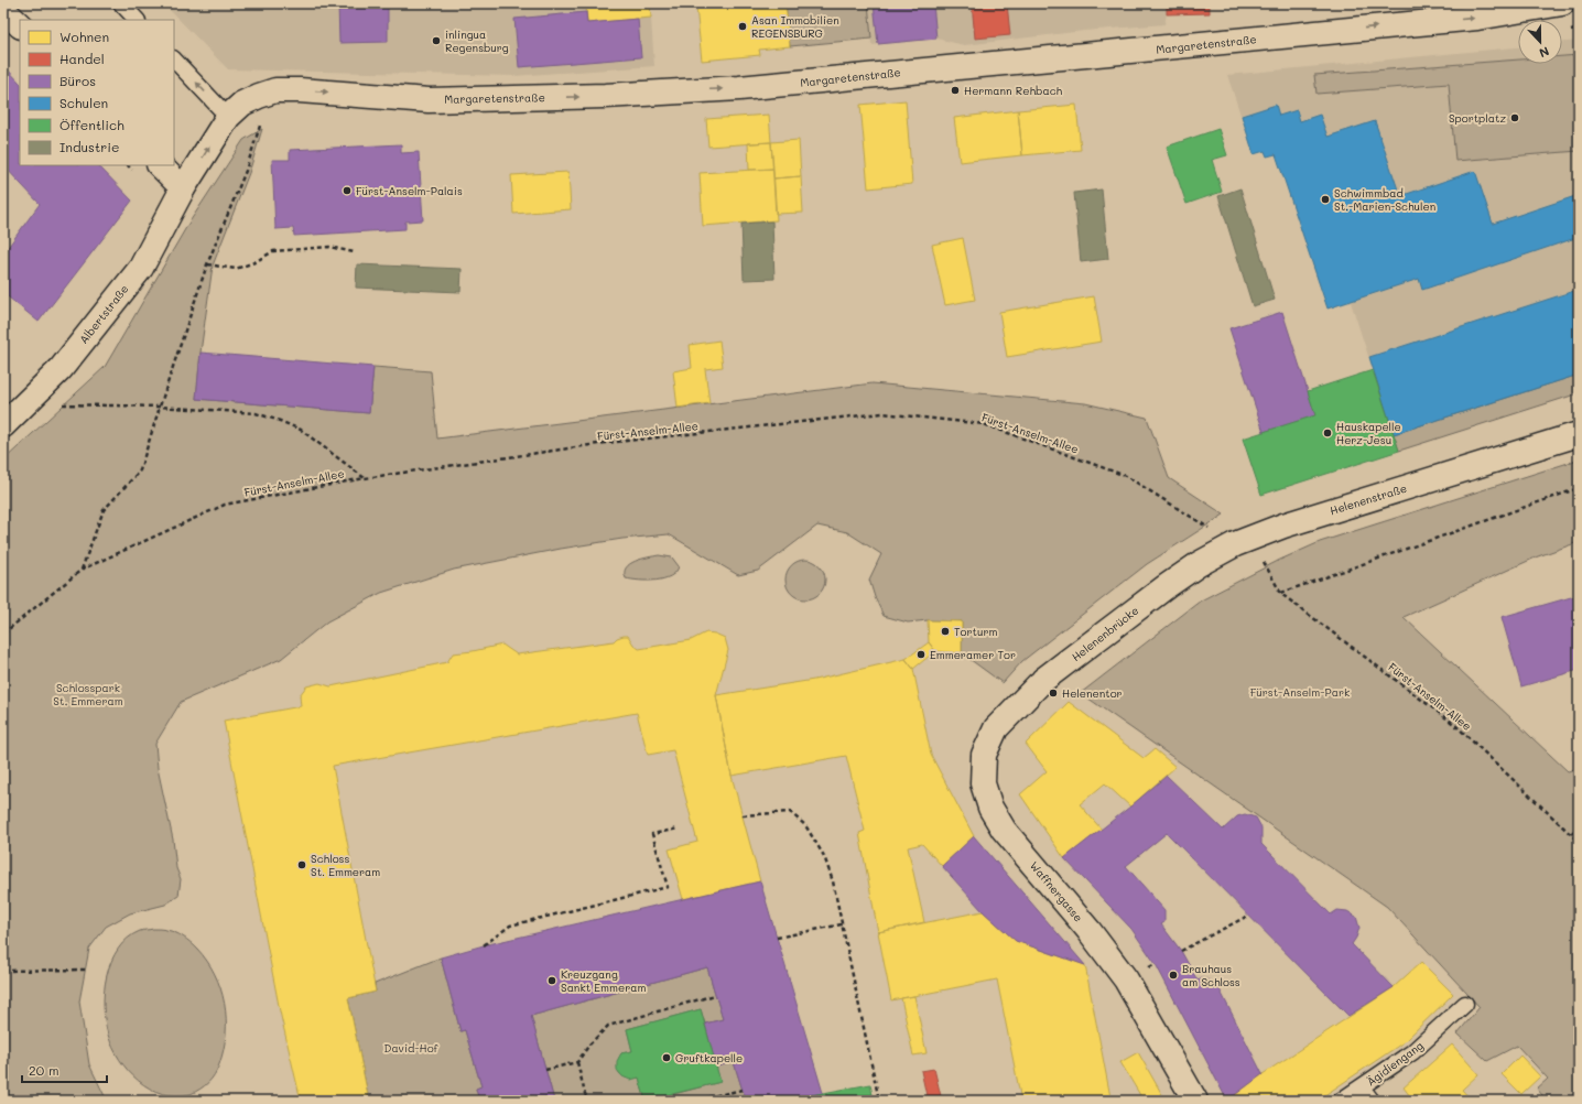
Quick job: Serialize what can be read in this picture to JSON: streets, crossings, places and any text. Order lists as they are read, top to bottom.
{
  "streets": {
    "street": [
      "Margaretenstraße",
      "Albertstraße",
      "Helenenstraße",
      "Helenenbrücke",
      "Waffnergasse"
    ],
    "lane": ["Ägidiengang"],
    "path": ["Fürst-Anselm-Allee"]
  },
  "crossings": [
    ["Margaretenstraße", "Albertstraße"],
    ["Fürst-Anselm-Allee", "Helenenstraße"],
    ["Helenenstraße", "Helenenbrücke"],
    ["Helenenbrücke", "Waffnergasse"]
  ],
  "one_way": ["Margaretenstraße"],
  "parks": ["Schlosspark St. Emmeram", "Fürst-Anselm-Park", "David-Hof"],
  "places": [
    "Asan Immobilien REGENSBURG",
    "inlingua Regensburg",
    "Hermann Rehbach",
    "Sportplatz",
    "Fürst-Anselm-Palais",
    "Schwimmbad St.-Marien-Schulen",
    "Hauskapelle Herz-Jesu",
    "Torturm",
    "Emmeramer Tor",
    "Helenentor",
    "Schloss St. Emmeram",
    "Brauhaus am Schloss",
    "Kreuzgang Sankt Emmeram",
    "Gruftkapelle"
  ],
  "legend": [
    "Wohnen",
    "Handel",
    "Büros",
    "Schulen",
    "Öffentlich",
    "Industrie"
  ],
  "scale_bar": "20 m",
  "north": "bottom"
}
